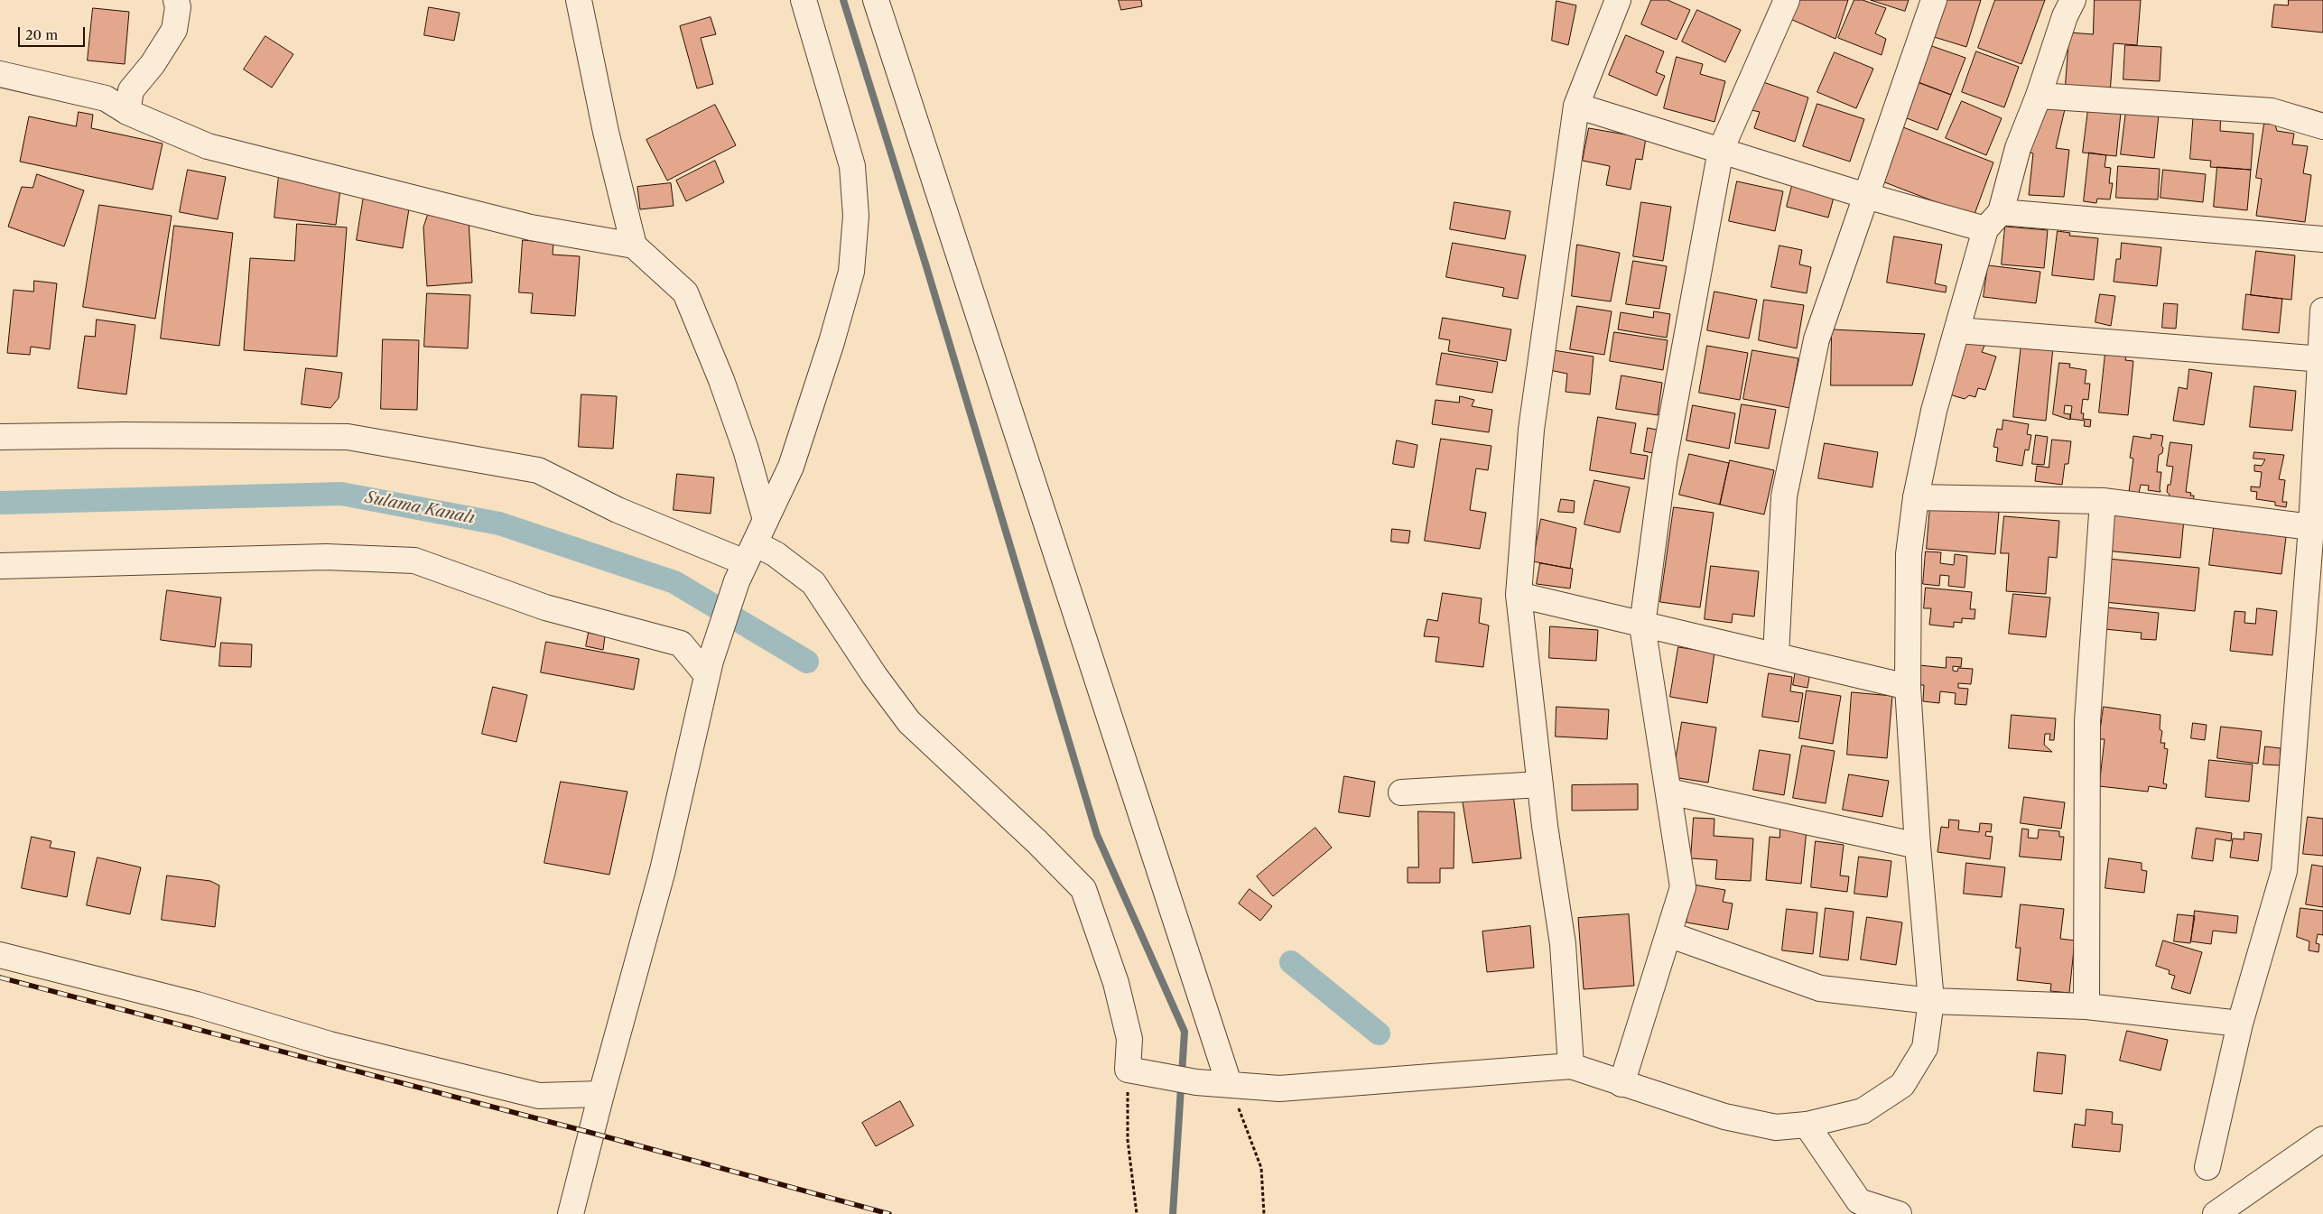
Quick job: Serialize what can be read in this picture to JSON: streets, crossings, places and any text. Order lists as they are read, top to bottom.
{
  "water": ["Sulama Kanalı"],
  "scale_bar": "20 m"
}
